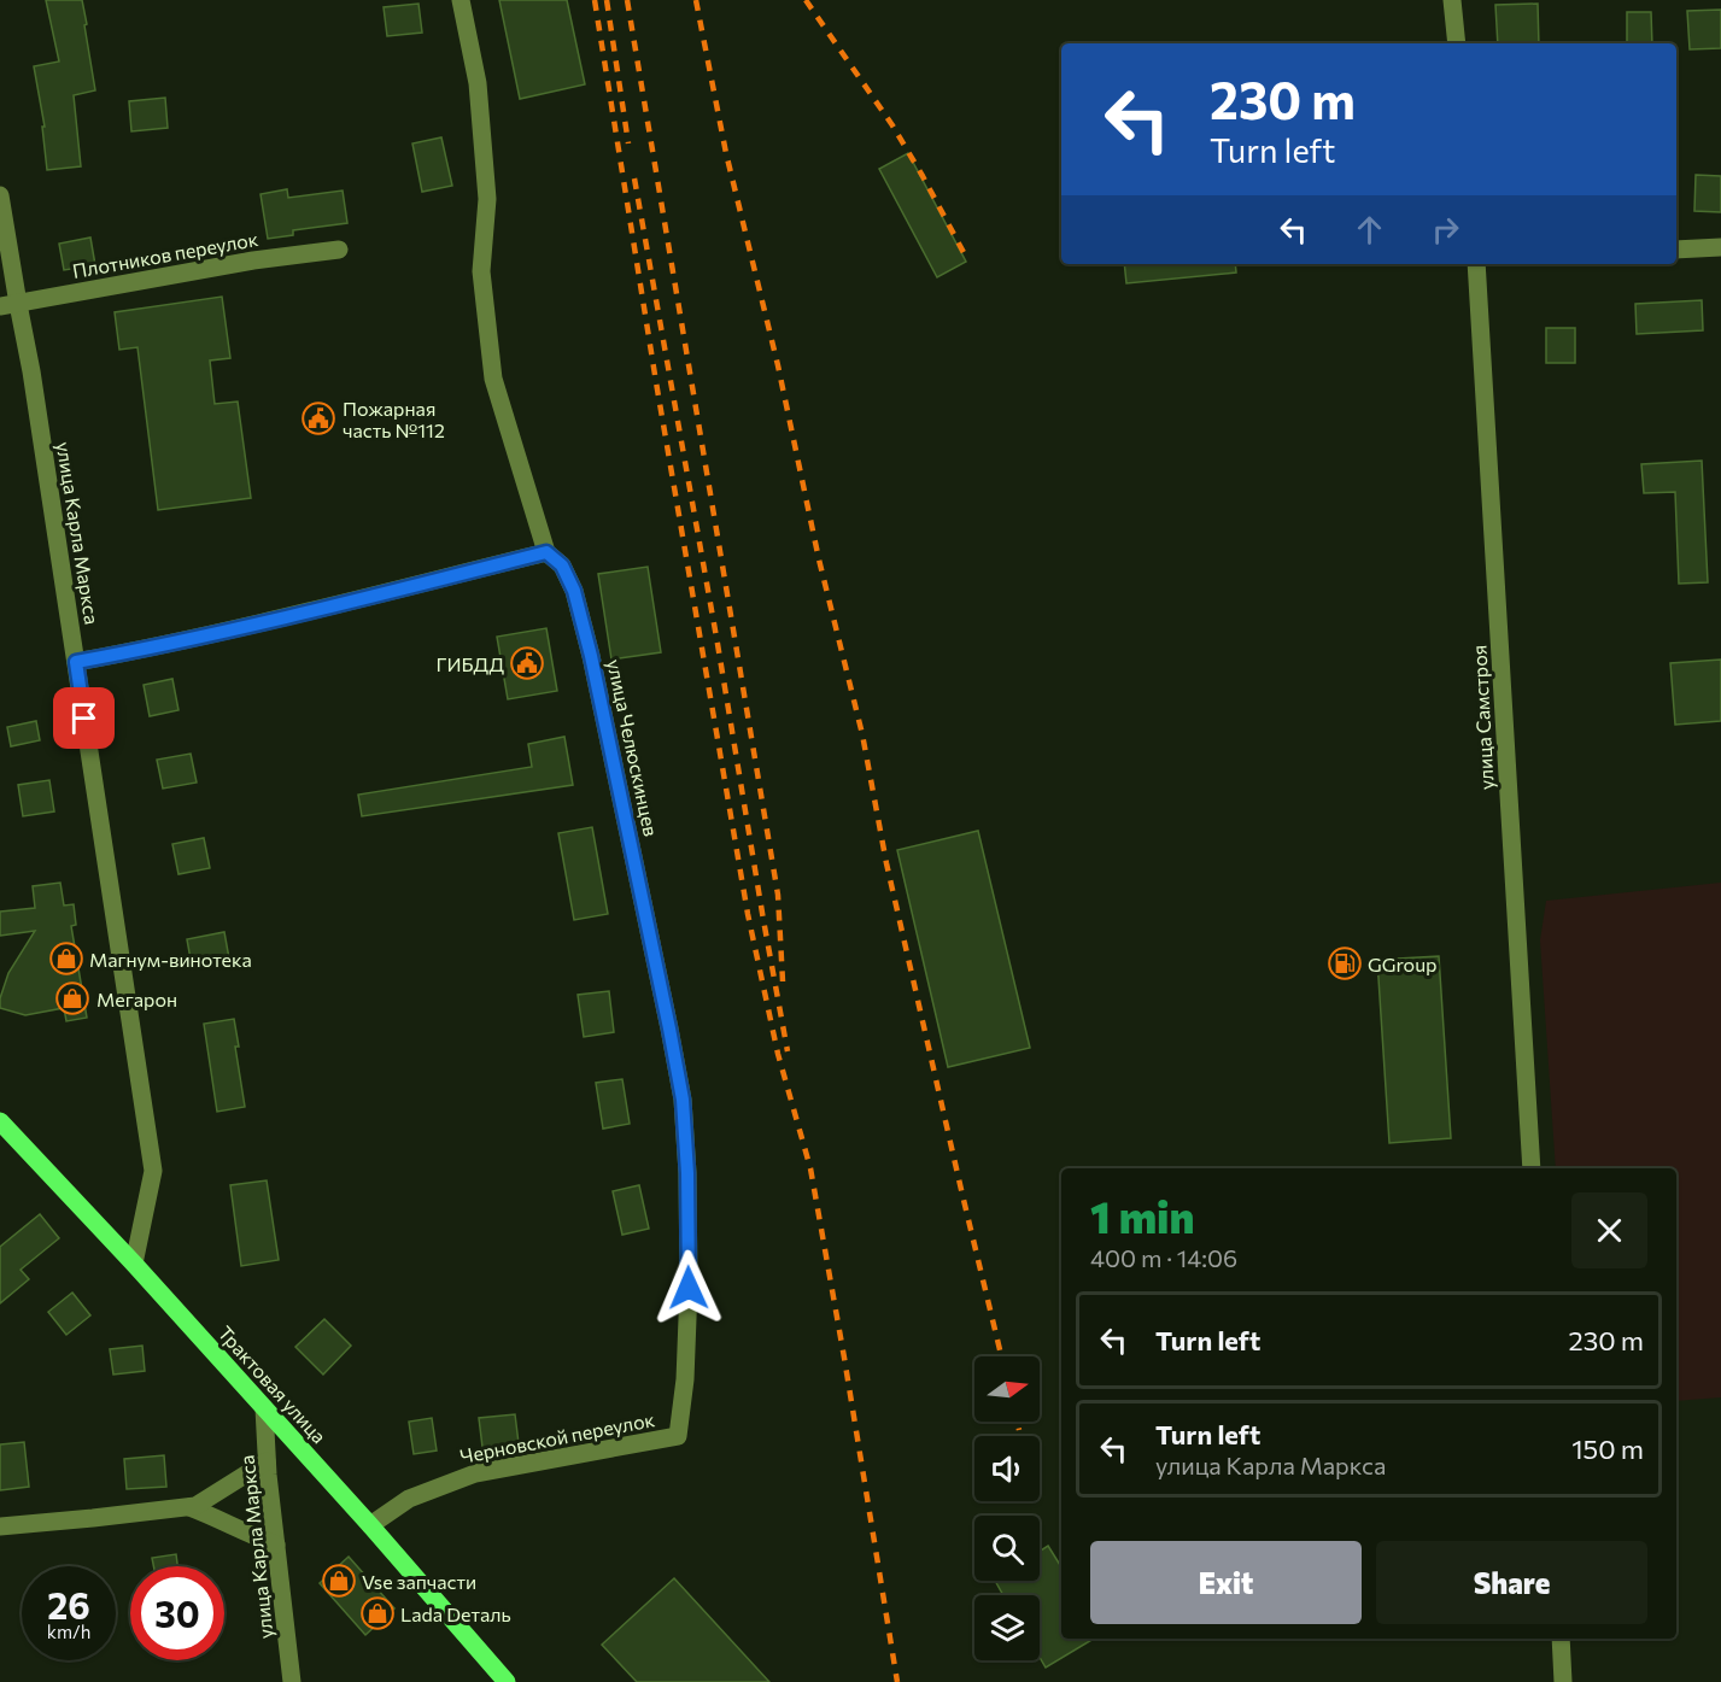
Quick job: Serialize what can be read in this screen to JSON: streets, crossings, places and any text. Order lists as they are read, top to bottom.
{
  "streets": {
    "main road": ["Трактовая улица"],
    "street": [
      "Плотников переулок",
      "улица Карла Маркса",
      "улица Самстроя",
      "улица Челюскинцев",
      "Черновской переулок"
    ]
  },
  "crossings": [
    ["Плотников переулок", "улица Карла Маркса"],
    ["улица Карла Маркса", "Трактовая улица"],
    ["улица Челюскинцев", "Черновской переулок"],
    ["Трактовая улица", "Черновской переулок"]
  ],
  "places": {
    "public building": ["Пожарная часть №112", "ГИБДД"],
    "shop": [
      "Магнум-винотека",
      "Мегарон",
      "Vse запчасти",
      "Lada Dеталь"
    ],
    "fuel station": ["GGroup"]
  },
  "north": "right",
  "page": {
    "turn": ["230 m", "Turn left"],
    "heading": ["1 min", "400 m · 14:06"],
    "list": [
      {
        "name": "Turn left",
        "value": "230 m"
      },
      {
        "name": "Turn left",
        "note": "улица Карла Маркса",
        "value": "150 m"
      }
    ],
    "buttons": ["Exit", "Share"],
    "speed": "26 km/h",
    "limit": "30"
  }
}
